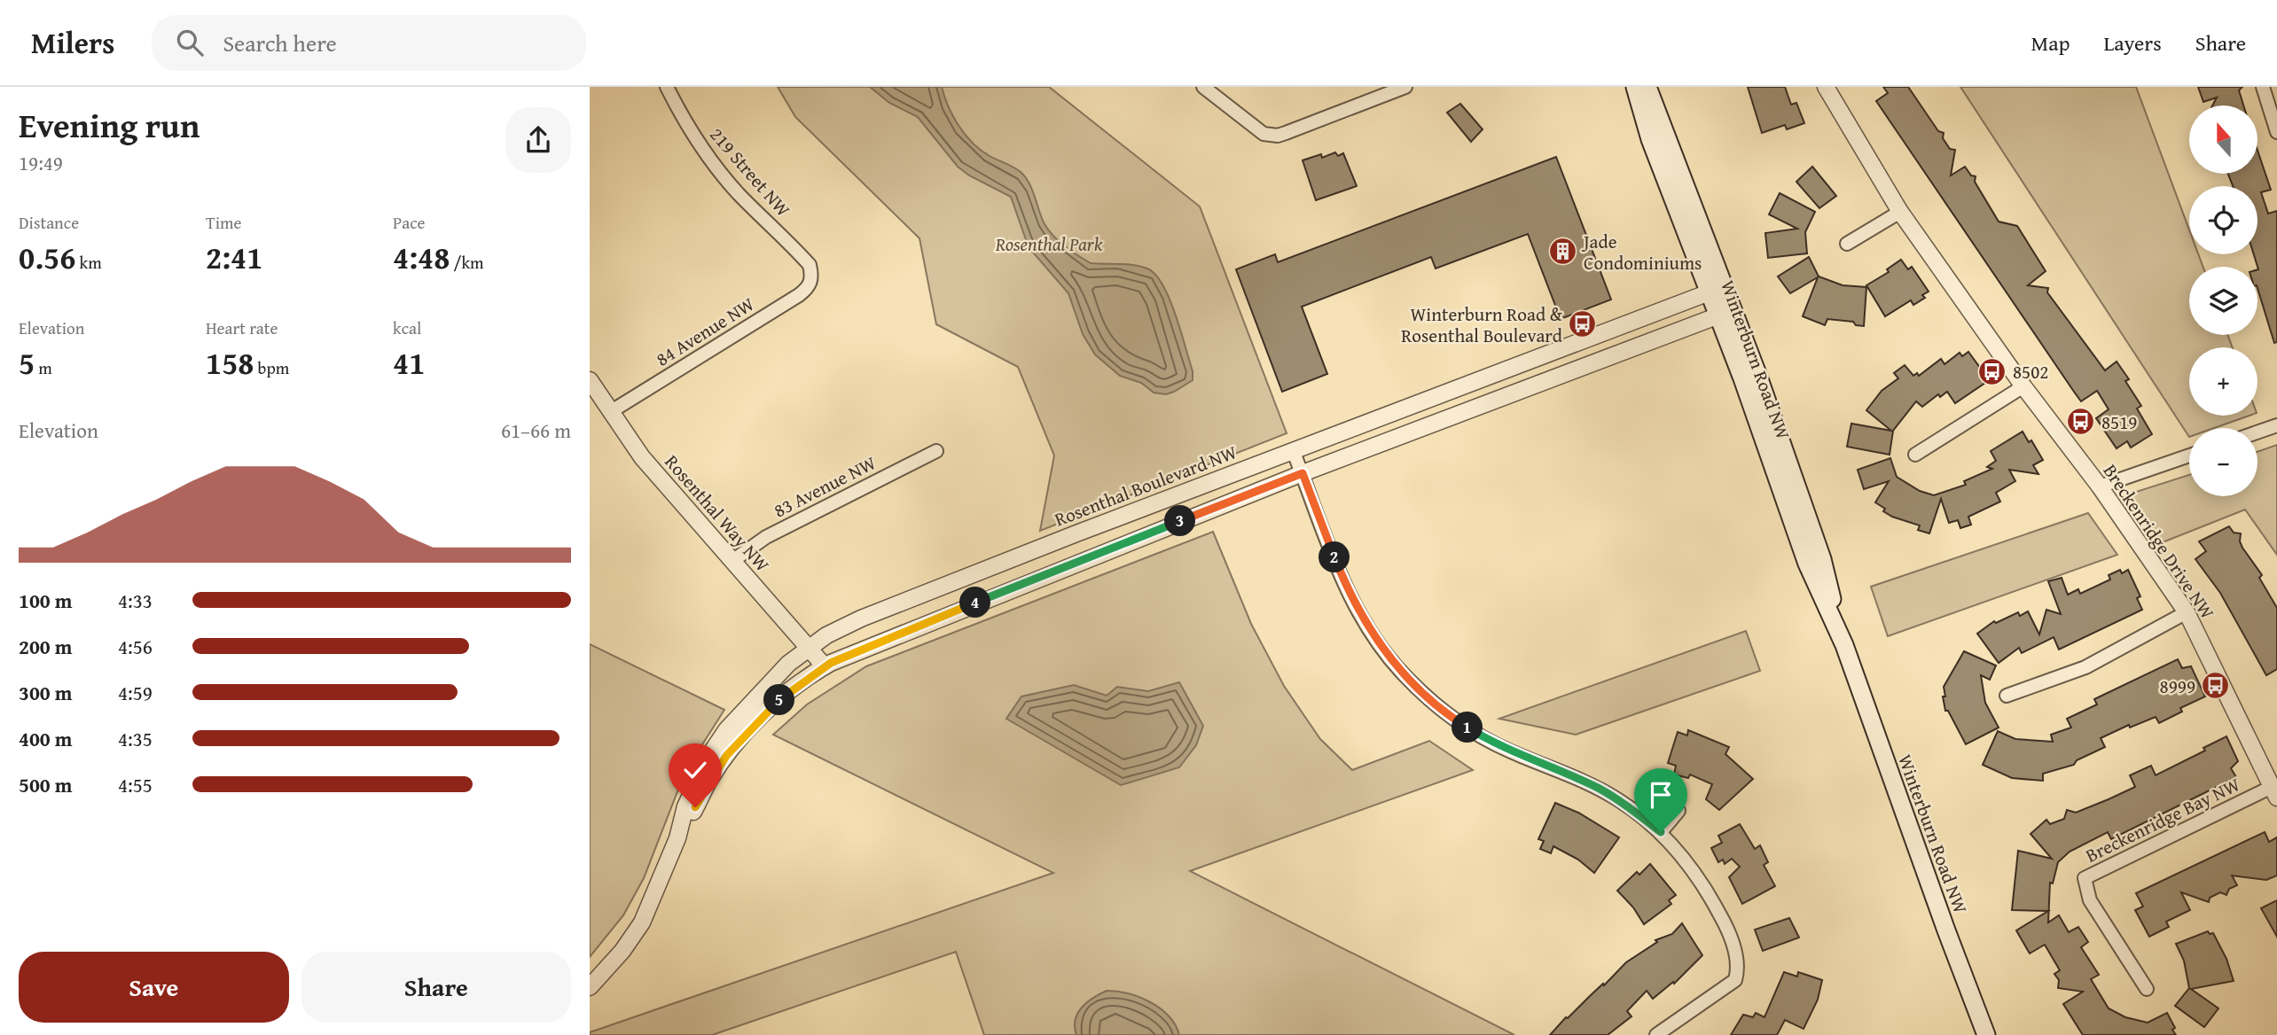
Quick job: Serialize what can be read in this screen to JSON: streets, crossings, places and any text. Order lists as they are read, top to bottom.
{
  "streets": {
    "main road": ["Winterburn Road NW"],
    "street": [
      "219 Street NW",
      "84 Avenue NW",
      "Rosenthal Boulevard NW",
      "83 Avenue NW",
      "Rosenthal Way NW",
      "Breckenridge Drive NW",
      "Breckenridge Bay NW"
    ]
  },
  "crossings": [
    ["219 Street NW", "84 Avenue NW"],
    ["84 Avenue NW", "Rosenthal Way NW"],
    ["Winterburn Road NW", "Rosenthal Boulevard NW"],
    ["Rosenthal Boulevard NW", "Rosenthal Way NW"],
    ["83 Avenue NW", "Rosenthal Way NW"],
    ["Breckenridge Drive NW", "Breckenridge Bay NW"]
  ],
  "parks": ["Rosenthal Park"],
  "places": {
    "building": ["Jade Condominiums"],
    "bus stop": [
      "Winterburn Road & Rosenthal Boulevard",
      "8502",
      "8519",
      "8999"
    ]
  },
  "north": "top",
  "page": {
    "header": "Milers",
    "search": "Search here",
    "nav": ["Map", "Layers", "Share"],
    "heading": ["Evening run", "19:49"],
    "map_buttons": ["+", "−"],
    "stats": [
      ["Distance", "0.56 km"],
      ["Time", "2:41"],
      ["Pace", "4:48 /km"],
      ["Elevation", "5 m"],
      ["Heart rate", "158 bpm"],
      ["kcal", "41"]
    ],
    "chart": ["Elevation", "61–66 m"],
    "pins": [
      "3",
      "2",
      "4",
      "5",
      "1"
    ],
    "list": [
      {
        "name": "100 m",
        "note": "4:33"
      },
      {
        "name": "200 m",
        "note": "4:56"
      },
      {
        "name": "300 m",
        "note": "4:59"
      },
      {
        "name": "400 m",
        "note": "4:35"
      },
      {
        "name": "500 m",
        "note": "4:55"
      }
    ],
    "buttons": ["Save", "Share"]
  }
}
